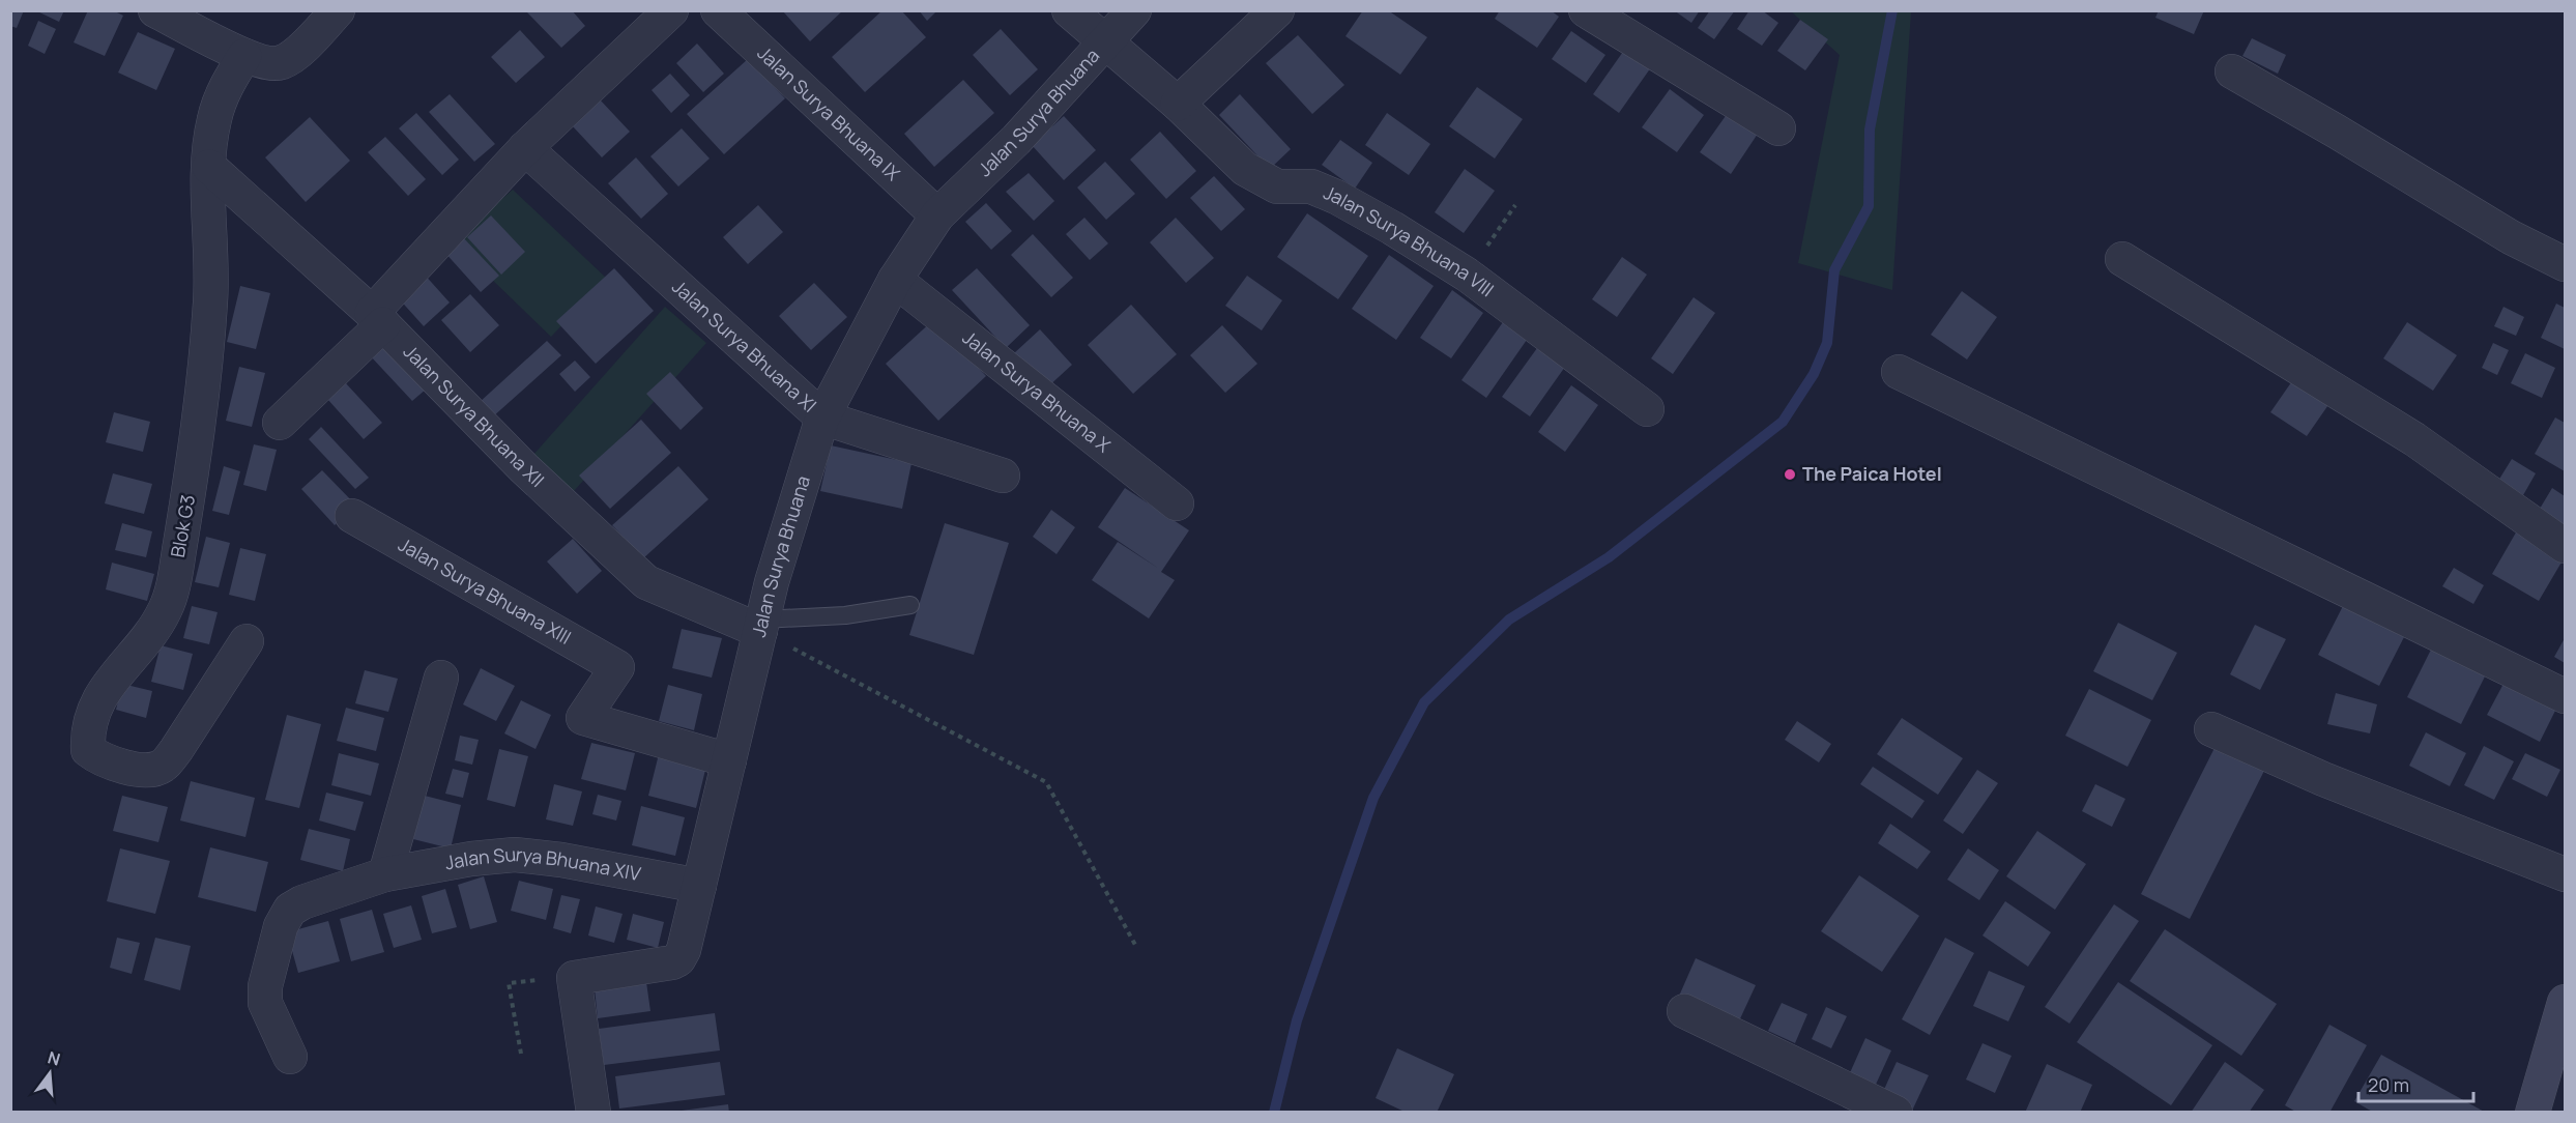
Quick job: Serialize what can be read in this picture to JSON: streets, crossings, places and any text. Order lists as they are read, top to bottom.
{
  "streets": {
    "street": [
      "Jalan Surya Bhuana",
      "Jalan Surya Bhuana IX",
      "Jalan Surya Bhuana VIII",
      "Jalan Surya Bhuana XI",
      "Jalan Surya Bhuana X",
      "Jalan Surya Bhuana XII",
      "Blok G3",
      "Jalan Surya Bhuana XIII",
      "Jalan Surya Bhuana XIV"
    ]
  },
  "crossings": [
    ["Jalan Surya Bhuana", "Jalan Surya Bhuana IX"],
    ["Jalan Surya Bhuana", "Jalan Surya Bhuana VIII"],
    ["Jalan Surya Bhuana", "Jalan Surya Bhuana XI"],
    ["Jalan Surya Bhuana", "Jalan Surya Bhuana X"],
    ["Jalan Surya Bhuana", "Jalan Surya Bhuana XII"],
    ["Jalan Surya Bhuana", "Jalan Surya Bhuana XIII"],
    ["Jalan Surya Bhuana", "Jalan Surya Bhuana XIV"],
    ["Jalan Surya Bhuana XII", "Blok G3"]
  ],
  "places": ["The Paica Hotel"],
  "scale_bar": "20 m",
  "north": "top"
}
